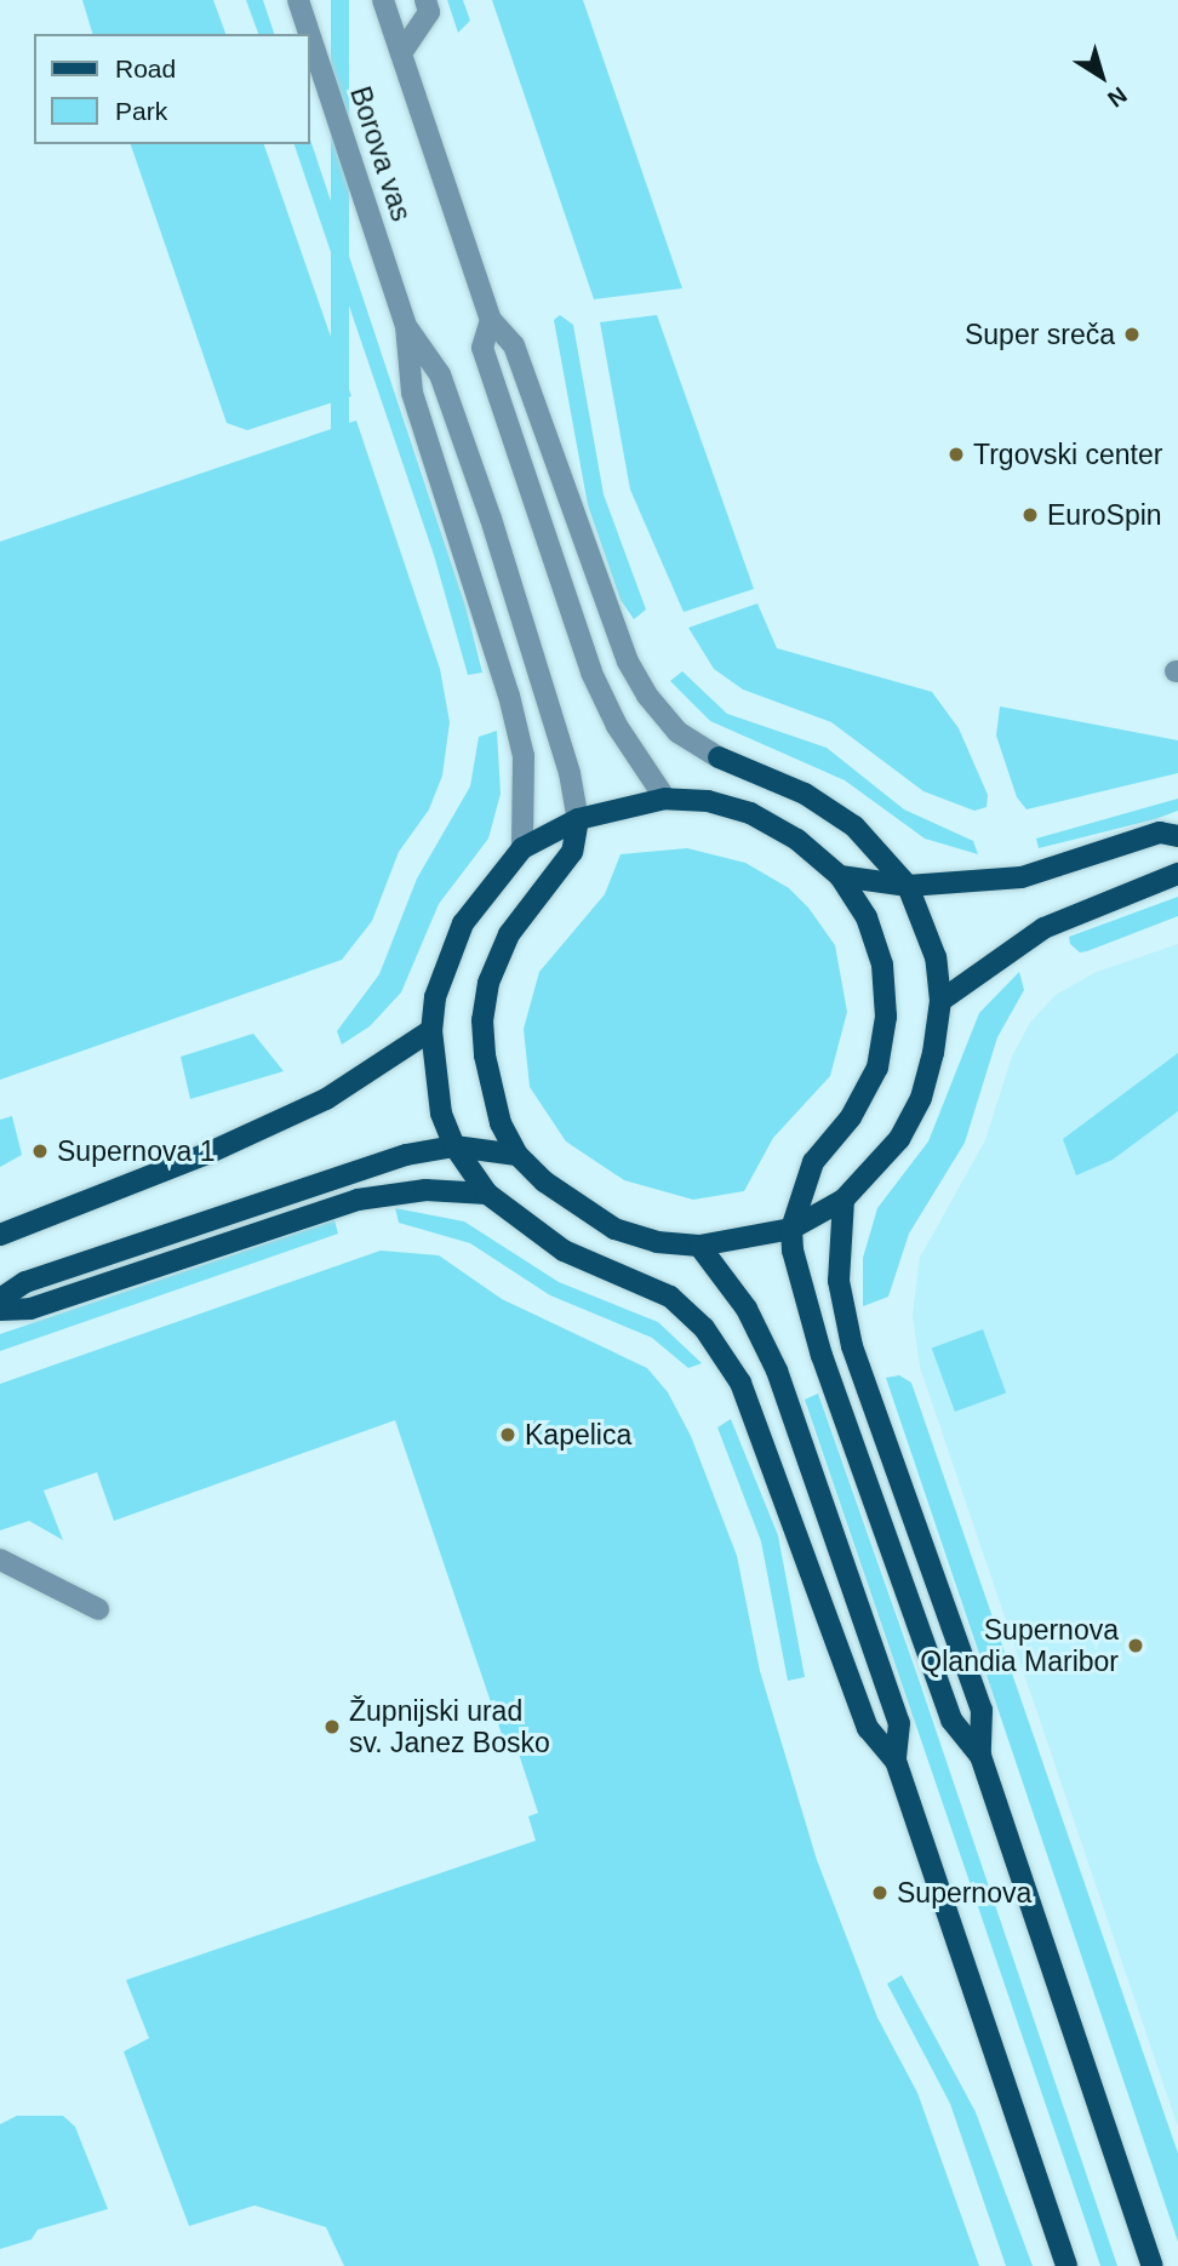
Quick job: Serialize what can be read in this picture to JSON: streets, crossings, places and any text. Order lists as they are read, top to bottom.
{
  "streets": {
    "street": ["Borova vas"]
  },
  "places": [
    "Super sreča",
    "Trgovski center",
    "EuroSpin",
    "Supernova 1",
    "Kapelica",
    "Supernova Qlandia Maribor",
    "Župnijski urad sv. Janez Bosko",
    "Supernova"
  ],
  "legend": ["Road", "Park"],
  "north": "bottom right"
}
